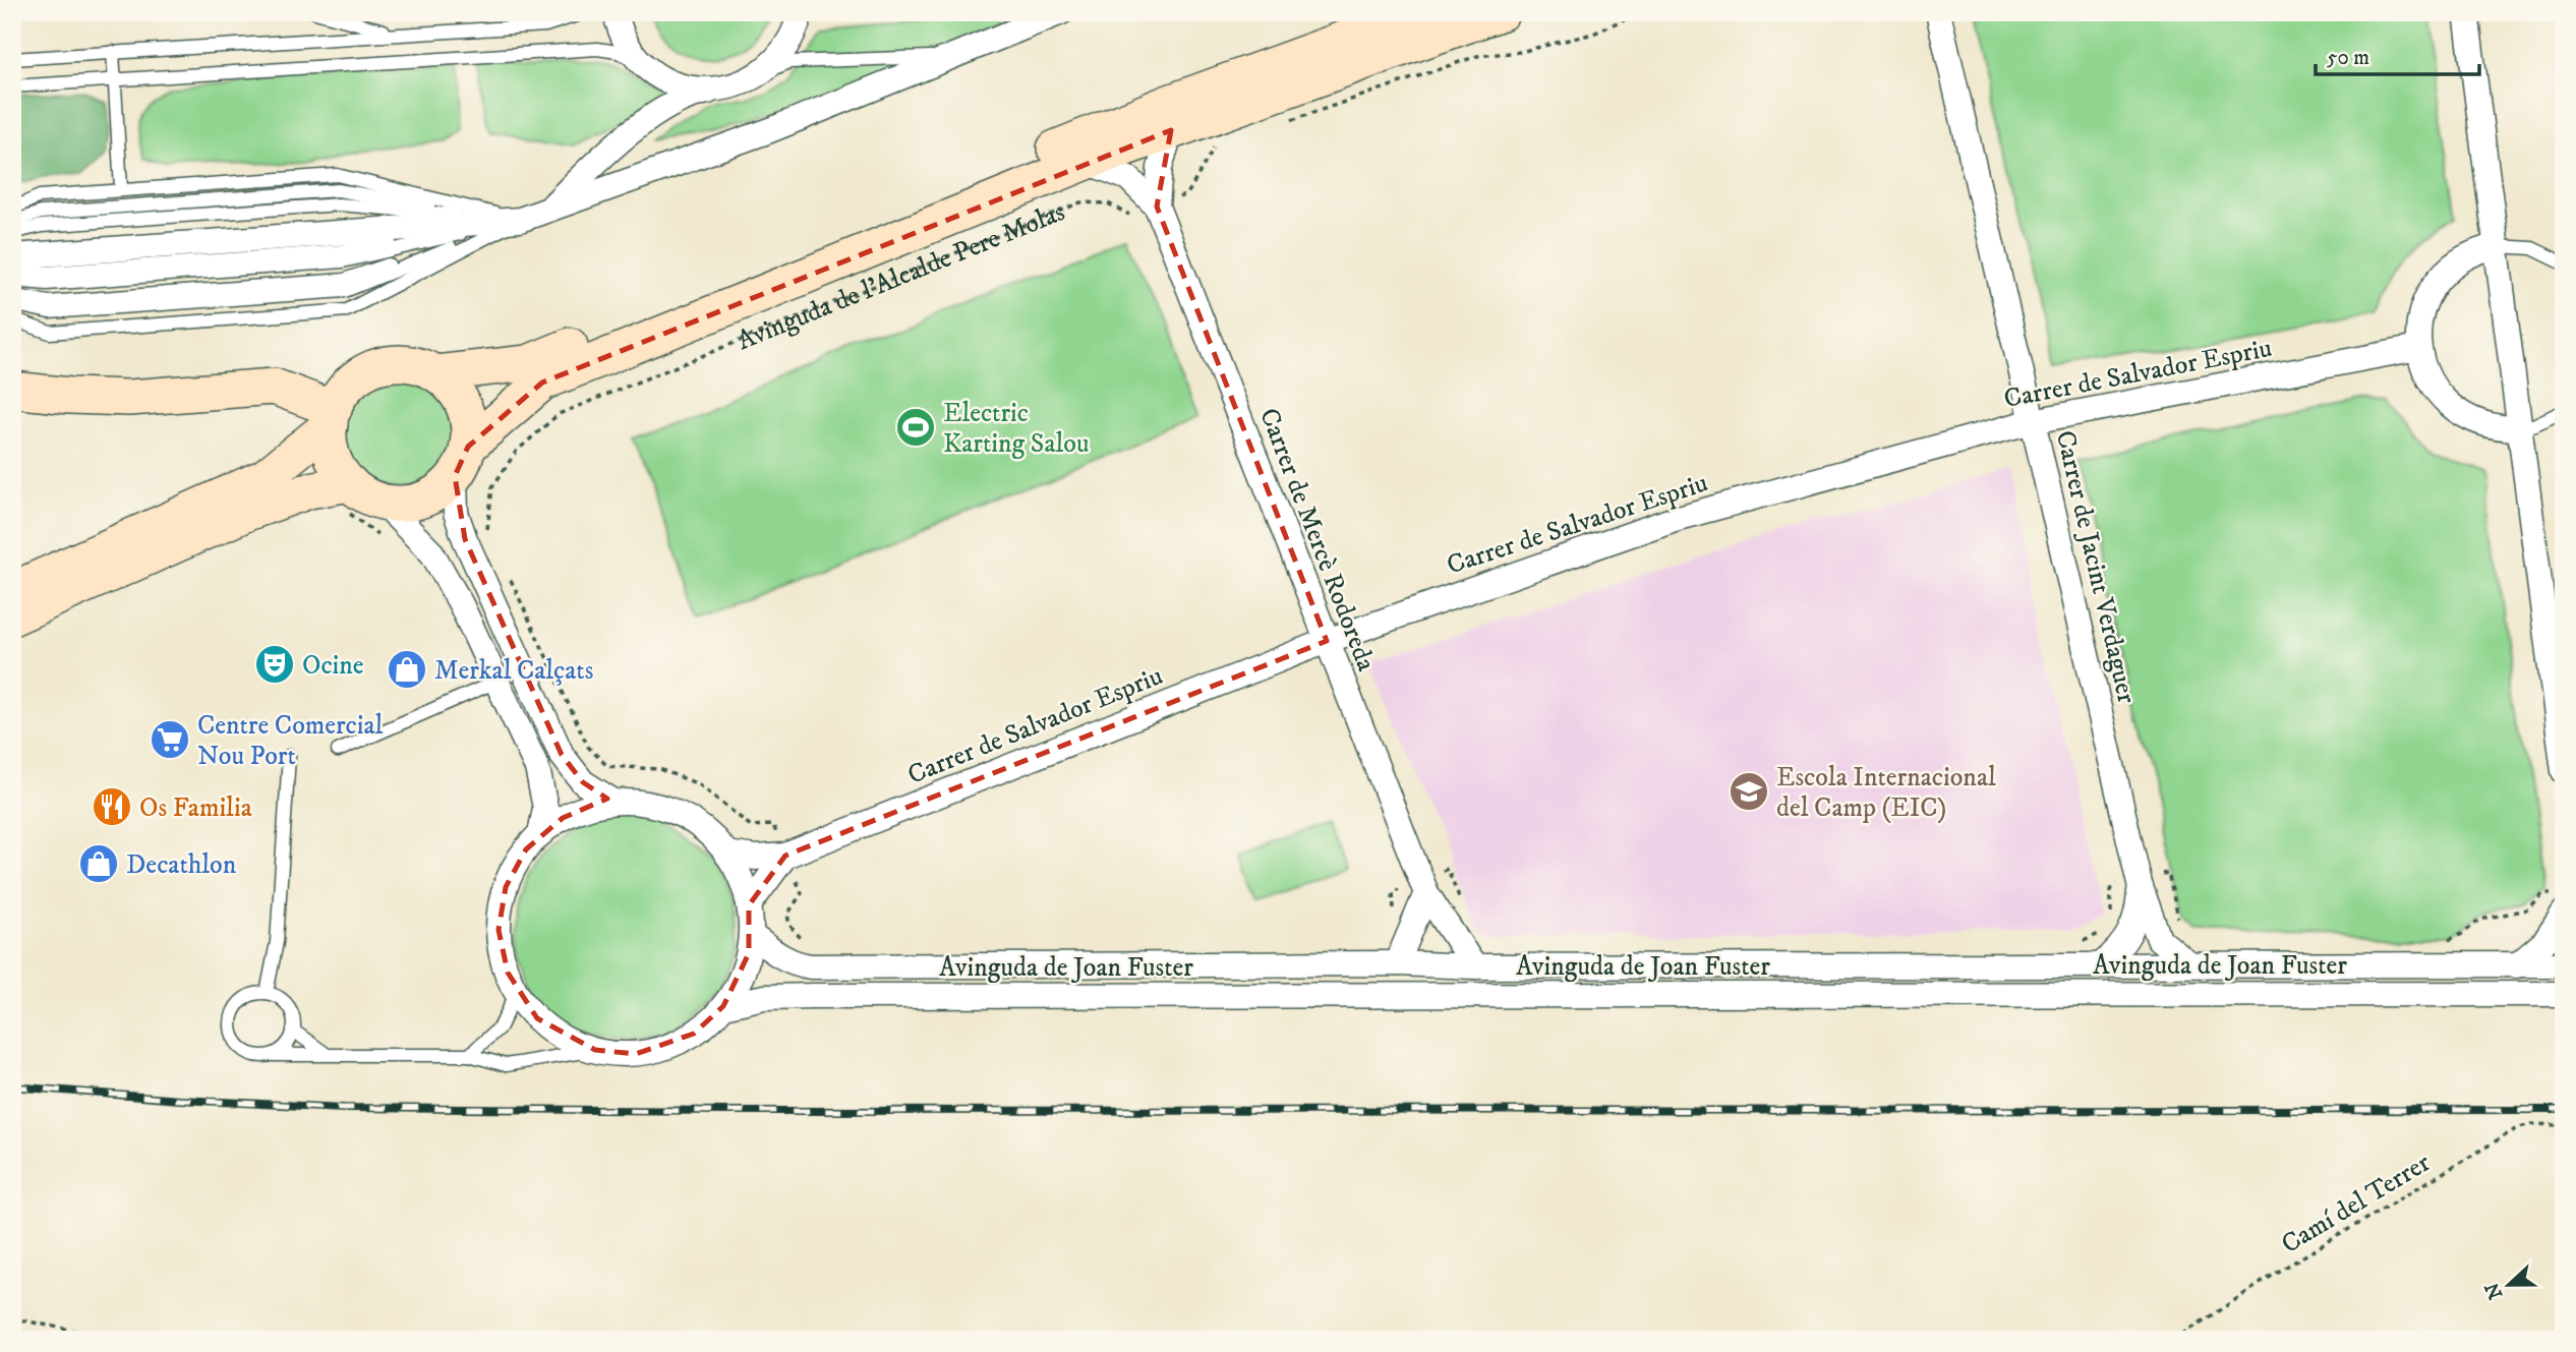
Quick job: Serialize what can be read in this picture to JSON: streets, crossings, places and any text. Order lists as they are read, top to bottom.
{
  "streets": {
    "street": [
      "Avinguda de l'Alcalde Pere Molas",
      "Carrer de Salvador Espriu",
      "Carrer de Mercè Rodoreda",
      "Carrer de Jacint Verdaguer",
      "Avinguda de Joan Fuster"
    ],
    "path": ["Camí del Terrer"]
  },
  "crossings": [
    ["Avinguda de l'Alcalde Pere Molas", "Carrer de Mercè Rodoreda"],
    ["Carrer de Salvador Espriu", "Carrer de Mercè Rodoreda"],
    ["Carrer de Salvador Espriu", "Carrer de Jacint Verdaguer"],
    ["Carrer de Salvador Espriu", "Avinguda de Joan Fuster"],
    ["Carrer de Mercè Rodoreda", "Avinguda de Joan Fuster"],
    ["Carrer de Jacint Verdaguer", "Avinguda de Joan Fuster"]
  ],
  "places": {
    "sports": ["Electric Karting Salou"],
    "theatre": ["Ocine"],
    "shop": ["Merkal Calçats", "Decathlon"],
    "supermarket": ["Centre Comercial Nou Port"],
    "school or university": ["Escola Internacional del Camp (EIC)"],
    "restaurant": ["Os Familia"]
  },
  "scale_bar": "50 m",
  "north": "left"
}
